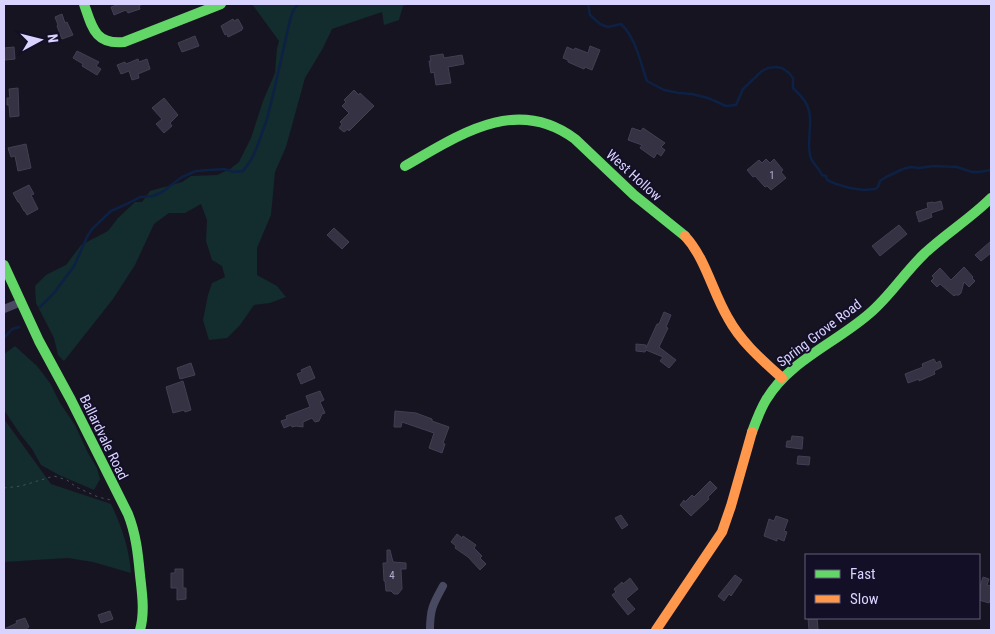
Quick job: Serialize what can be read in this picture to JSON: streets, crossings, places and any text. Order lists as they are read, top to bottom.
{
  "streets": {
    "street": ["West Hollow", "Spring Grove Road", "Ballardvale Road"]
  },
  "crossings": [
    ["West Hollow", "Spring Grove Road"]
  ],
  "house_numbers": ["1", "4"],
  "legend": ["Fast", "Slow"],
  "north": "right"
}
